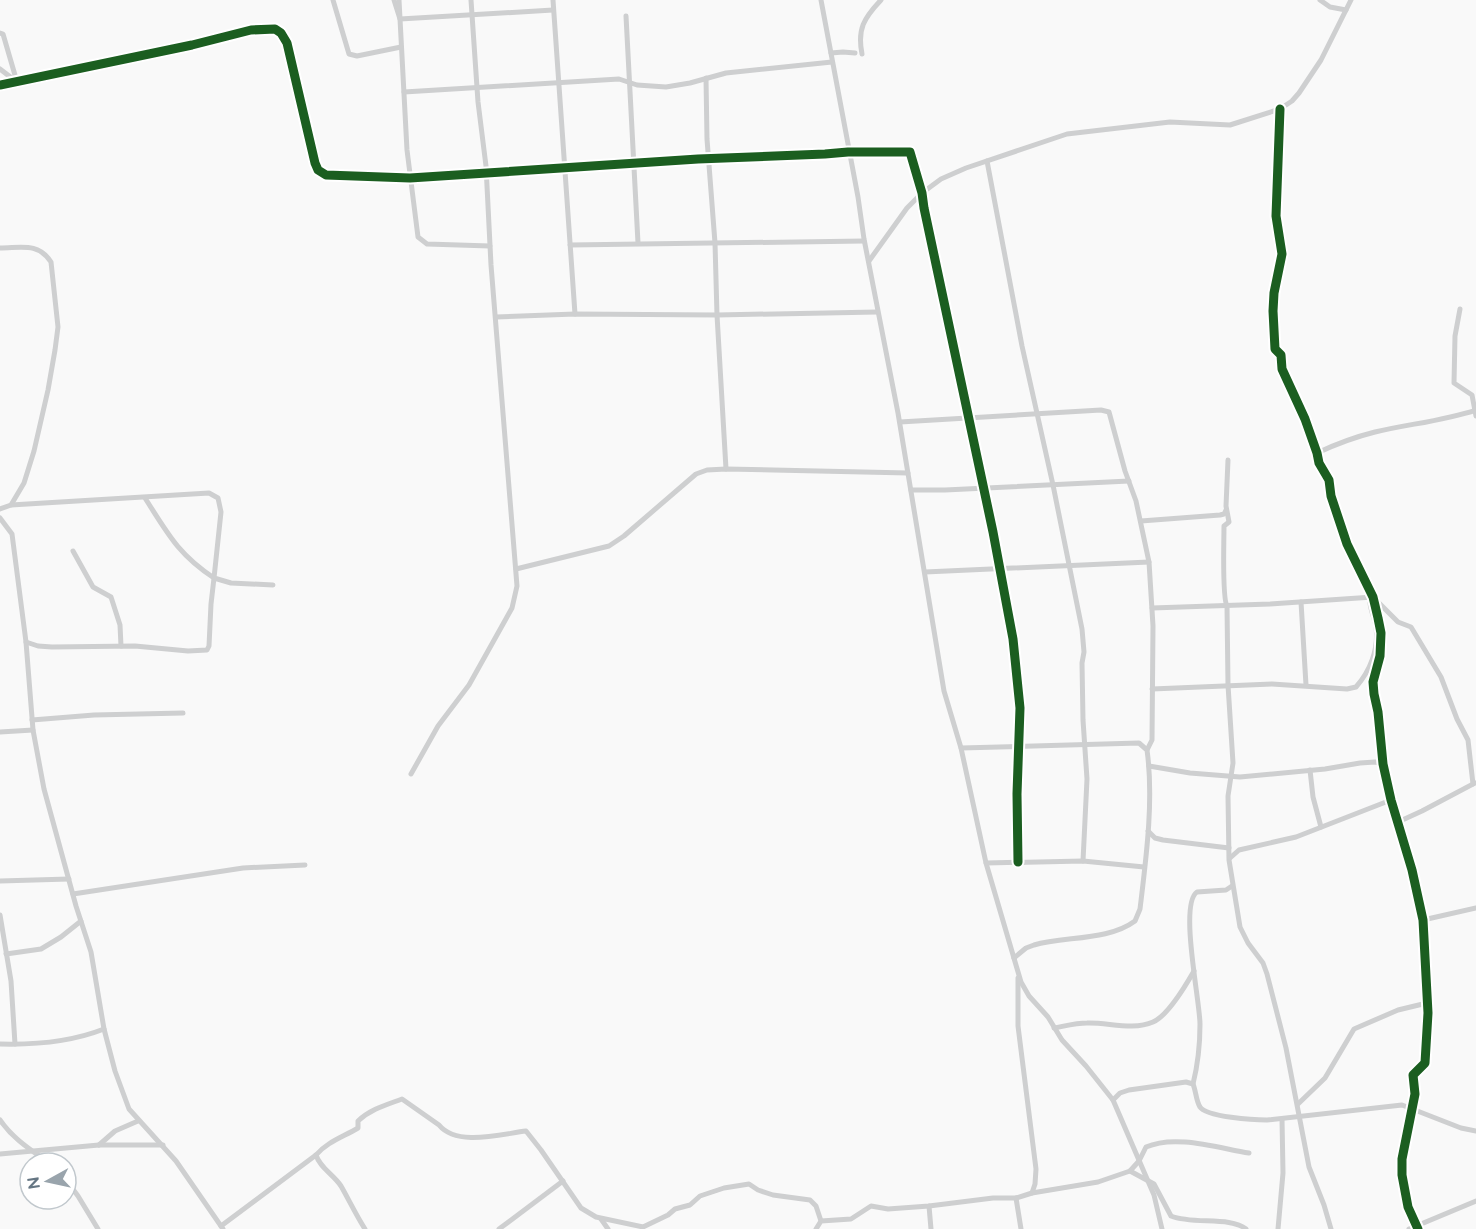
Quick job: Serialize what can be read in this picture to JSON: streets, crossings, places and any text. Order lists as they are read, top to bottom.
{
  "north": "left"
}
